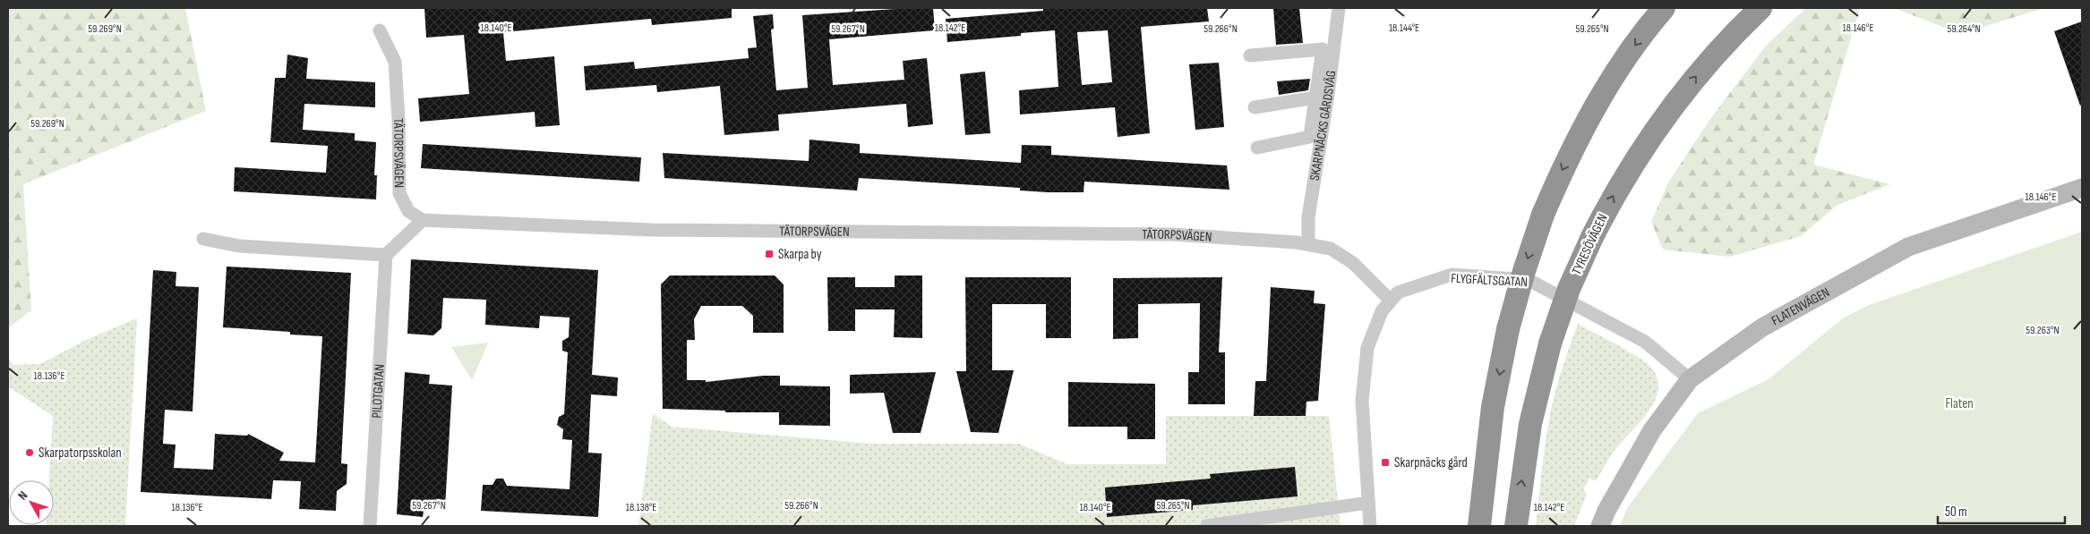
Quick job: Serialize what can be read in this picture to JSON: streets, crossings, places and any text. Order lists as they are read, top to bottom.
{
  "streets": {
    "highway": ["TYRESÖVÄGEN"],
    "street": [
      "SKARPNÄCKS GÅRDSVÄG",
      "TÄTORPSVÄGEN",
      "FLYGFÄLTSGATAN",
      "FLATENVÄGEN",
      "PILOTGATAN"
    ]
  },
  "crossings": [
    ["SKARPNÄCKS GÅRDSVÄG", "TÄTORPSVÄGEN"],
    ["TÄTORPSVÄGEN", "FLYGFÄLTSGATAN"],
    ["FLYGFÄLTSGATAN", "FLATENVÄGEN"]
  ],
  "parks": ["Flaten"],
  "places": {
    "transit": ["Skarpa by", "Skarpnäcks gård"],
    "other": ["Skarpatorpsskolan"]
  },
  "scale_bar": "50 m",
  "north": "top left",
  "coordinates": [
    "18.140°E",
    "18.142°E",
    "18.144°E",
    "18.146°E",
    "59.269°N",
    "59.267°N",
    "59.266°N",
    "59.265°N",
    "59.264°N",
    "59.263°N",
    "18.136°E",
    "18.138°E"
  ]
}
